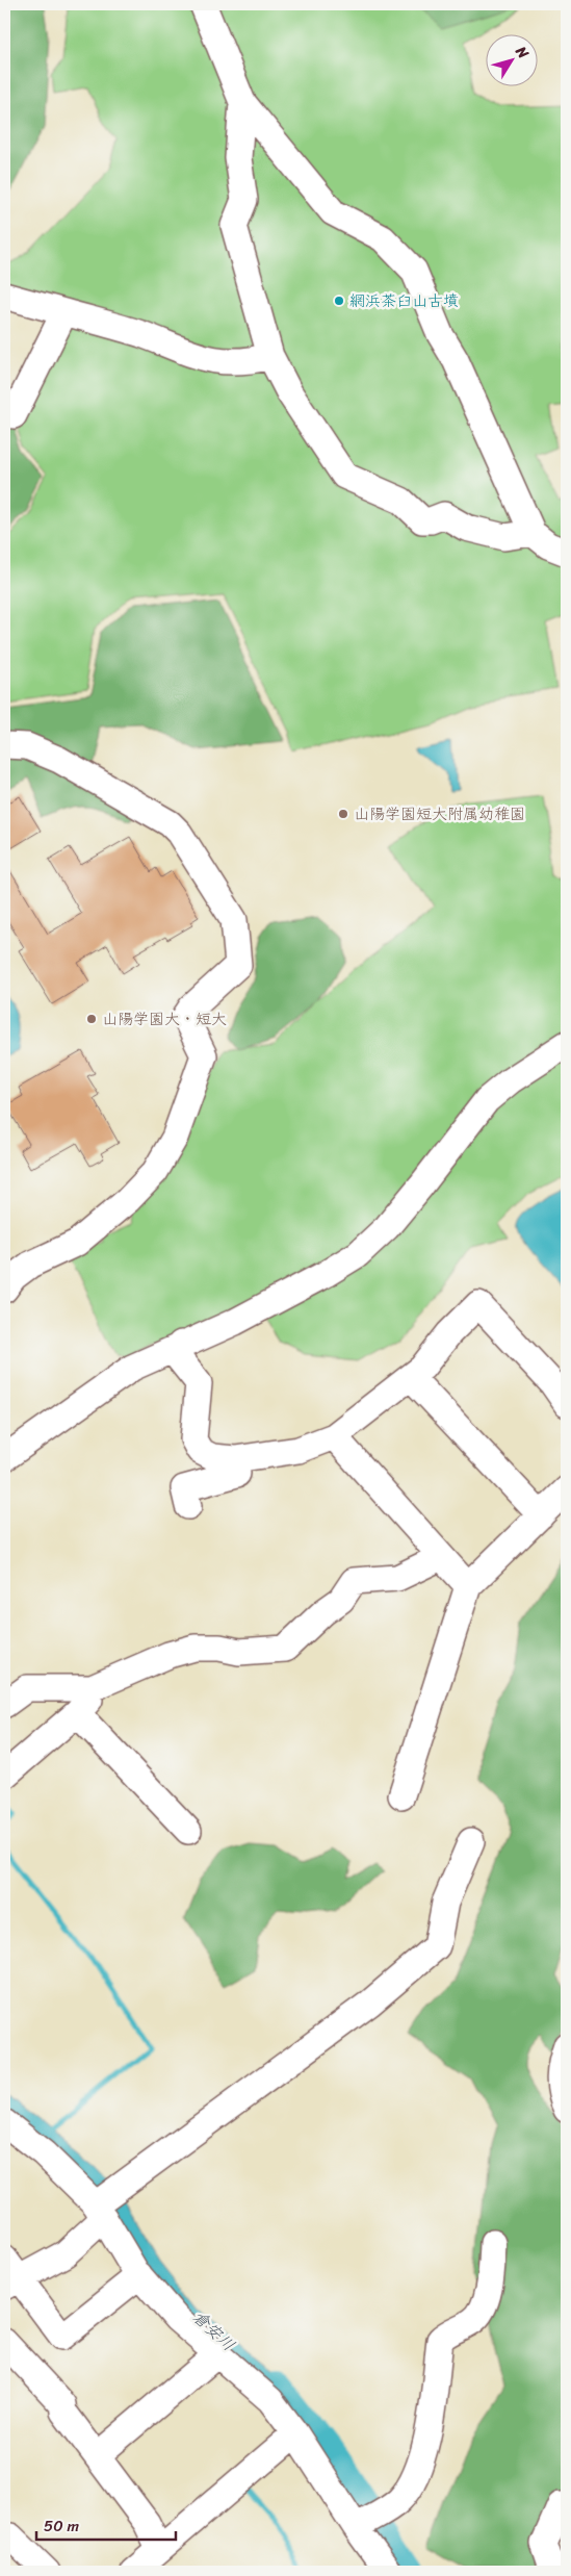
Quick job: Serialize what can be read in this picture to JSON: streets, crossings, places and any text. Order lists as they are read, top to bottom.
{
  "water": ["倉安川"],
  "places": ["網浜茶臼山古墳", "山陽学園短大附属幼稚園", "山陽学園大・短大"],
  "scale_bar": "50 m",
  "north": "top right"
}
